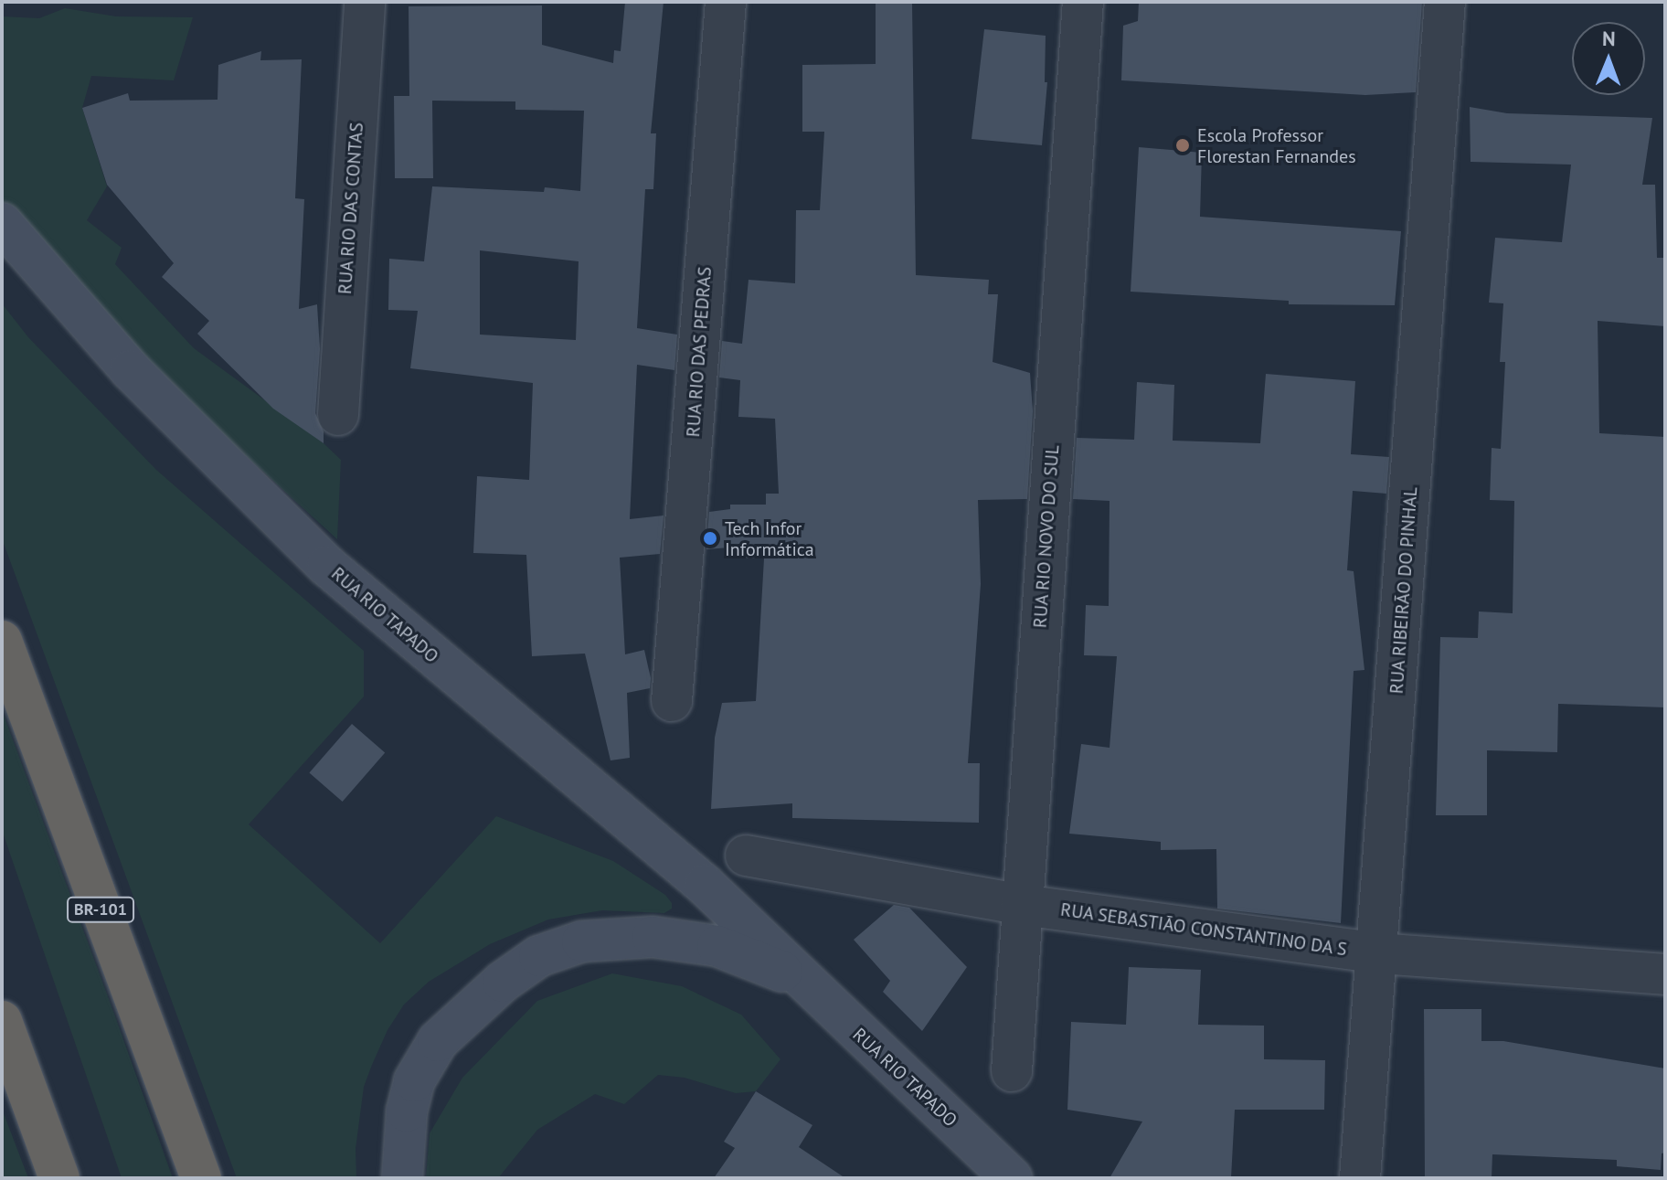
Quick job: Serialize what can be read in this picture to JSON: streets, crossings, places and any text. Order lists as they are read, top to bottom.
{
  "streets": {
    "highway": ["BR-101"],
    "main road": ["RUA RIO TAPADO"],
    "street": [
      "RUA RIO DAS CONTAS",
      "RUA RIO DAS PEDRAS",
      "RUA RIO NOVO DO SUL",
      "RUA RIBEIRÃO DO PINHAL",
      "RUA SEBASTIÃO CONSTANTINO DA S"
    ]
  },
  "crossings": [
    ["RUA RIO NOVO DO SUL", "RUA SEBASTIÃO CONSTANTINO DA S"],
    ["RUA RIBEIRÃO DO PINHAL", "RUA SEBASTIÃO CONSTANTINO DA S"]
  ],
  "places": ["Escola Professor Florestan Fernandes", "Tech Infor Informática"],
  "north": "top"
}
